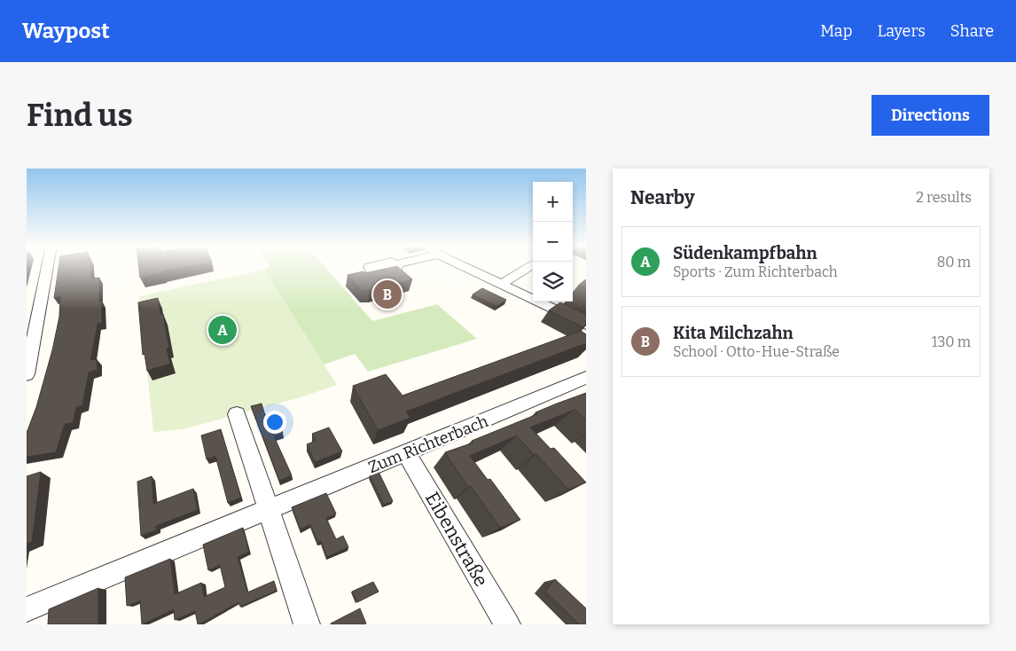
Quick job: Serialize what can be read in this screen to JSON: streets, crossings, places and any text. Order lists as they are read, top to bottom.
{
  "streets": {
    "street": ["Zum Richterbach", "Eibenstraße"]
  },
  "crossings": [
    ["Zum Richterbach", "Eibenstraße"]
  ],
  "page": {
    "header": "Waypost",
    "nav": ["Map", "Layers", "Share"],
    "buttons": "Directions",
    "title": "Find us",
    "heading": ["Nearby", "2 results"],
    "map_buttons": ["+", "−"],
    "list": [
      {
        "mark": "A",
        "name": "Südenkampfbahn",
        "note": "Sports · Zum Richterbach",
        "value": "80 m"
      },
      {
        "mark": "B",
        "name": "Kita Milchzahn",
        "note": "School · Otto-Hue-Straße",
        "value": "130 m"
      }
    ],
    "pins": ["B", "A"]
  }
}
